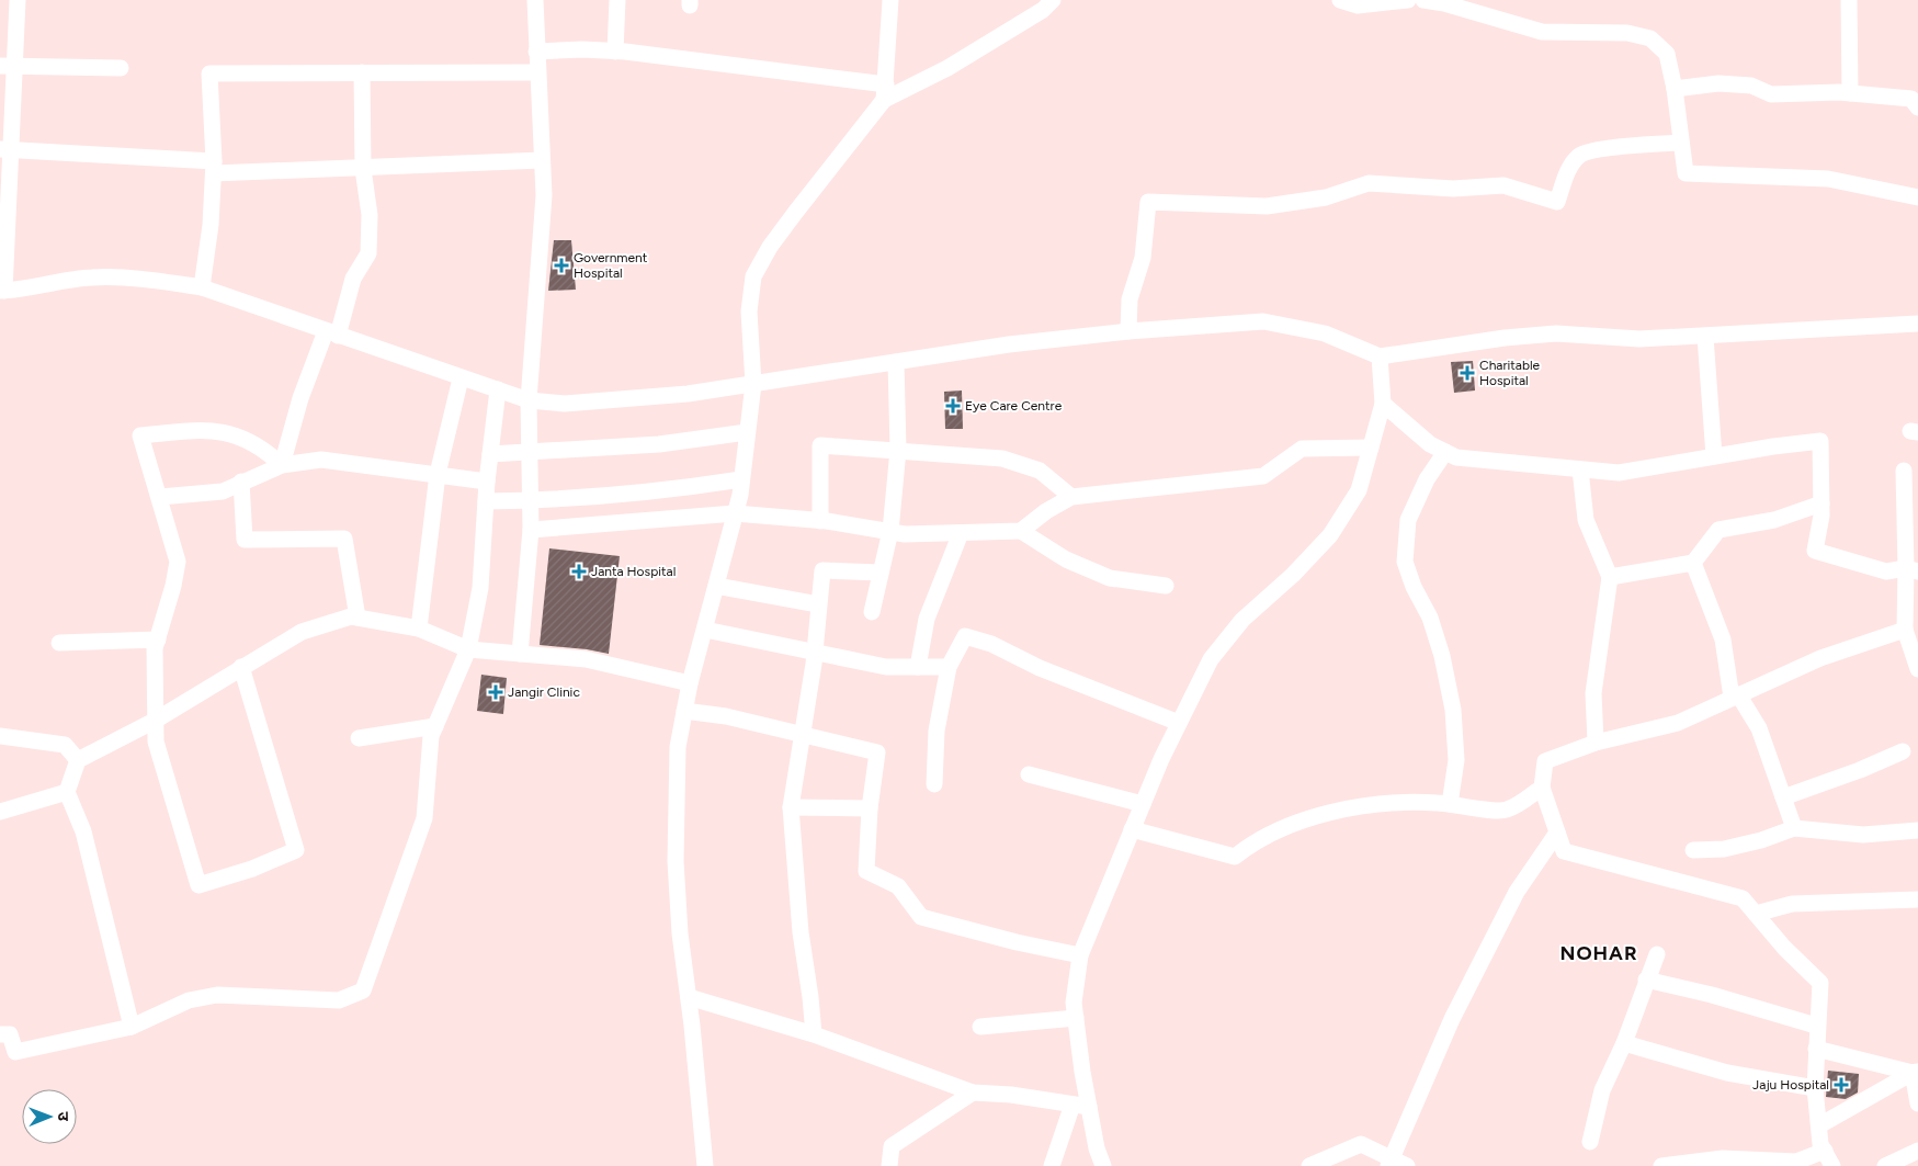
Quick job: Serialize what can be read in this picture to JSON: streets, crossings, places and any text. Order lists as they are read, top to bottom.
{
  "districts": ["NOHAR"],
  "places": {
    "health": [
      "Government Hospital",
      "Charitable Hospital",
      "Eye Care Centre",
      "Janta Hospital",
      "Jangir Clinic",
      "Jaju Hospital"
    ]
  },
  "north": "right"
}
